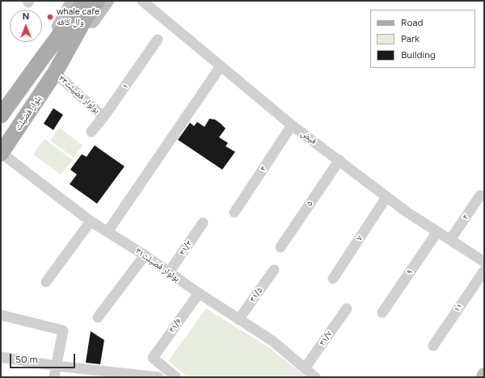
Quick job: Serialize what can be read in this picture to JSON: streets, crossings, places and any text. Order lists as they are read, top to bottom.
{
  "streets": {
    "main road": ["بلوار فضیلت"],
    "street": [
      "۱",
      "بولوار فضیلت۳۳",
      "فیض",
      "۳",
      "۵",
      "۲",
      "۷",
      "۳۱/۳",
      "بولوار فضیلت۳۱",
      "۹",
      "۳۱/۵",
      "۱۱",
      "۳۱/۶",
      "۳۱/۷"
    ]
  },
  "crossings": [
    ["۱", "بولوار فضیلت۳۳"],
    ["بولوار فضیلت۳۳", "بلوار فضیلت"],
    ["بلوار فضیلت", "بولوار فضیلت۳۱"],
    ["فیض", "۳"],
    ["فیض", "۵"],
    ["فیض", "۲"],
    ["فیض", "۷"],
    ["فیض", "۹"],
    ["۳۱/۳", "بولوار فضیلت۳۱"],
    ["بولوار فضیلت۳۱", "۳۱/۵"],
    ["بولوار فضیلت۳۱", "۳۱/۶"],
    ["بولوار فضیلت۳۱", "۳۱/۷"]
  ],
  "places": ["whale cafe وال کافه"],
  "legend": ["Road", "Park", "Building"],
  "scale_bar": "50 m",
  "north": "top"
}
